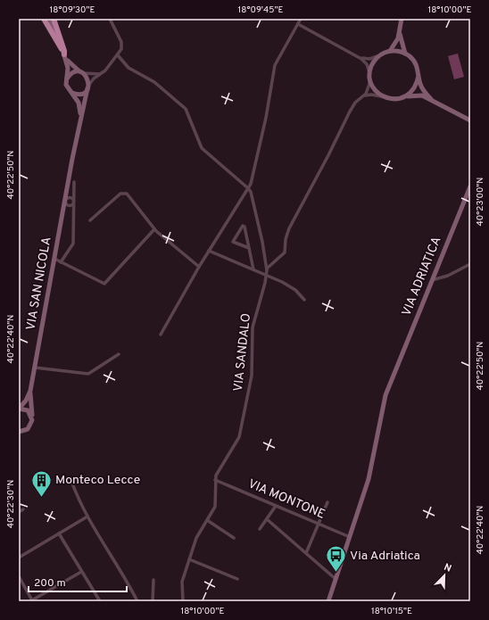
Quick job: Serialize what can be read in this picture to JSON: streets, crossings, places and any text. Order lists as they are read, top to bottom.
{
  "streets": {
    "street": [
      "VIA ADRIATICA",
      "VIA SAN NICOLA",
      "VIA SANDALO",
      "VIA MONTONE"
    ]
  },
  "crossings": [
    ["VIA ADRIATICA", "VIA MONTONE"],
    ["VIA SANDALO", "VIA MONTONE"]
  ],
  "places": {
    "building": ["Monteco Lecce"],
    "bus stop": ["Via Adriatica"]
  },
  "scale_bar": "200 m",
  "north": "top right",
  "coordinates": [
    "18°09'30\"E",
    "18°09'45\"E",
    "18°10'00\"E",
    "40°22'50\"N",
    "40°23'00\"N",
    "40°22'40\"N",
    "40°22'30\"N",
    "18°10'15\"E"
  ]
}
